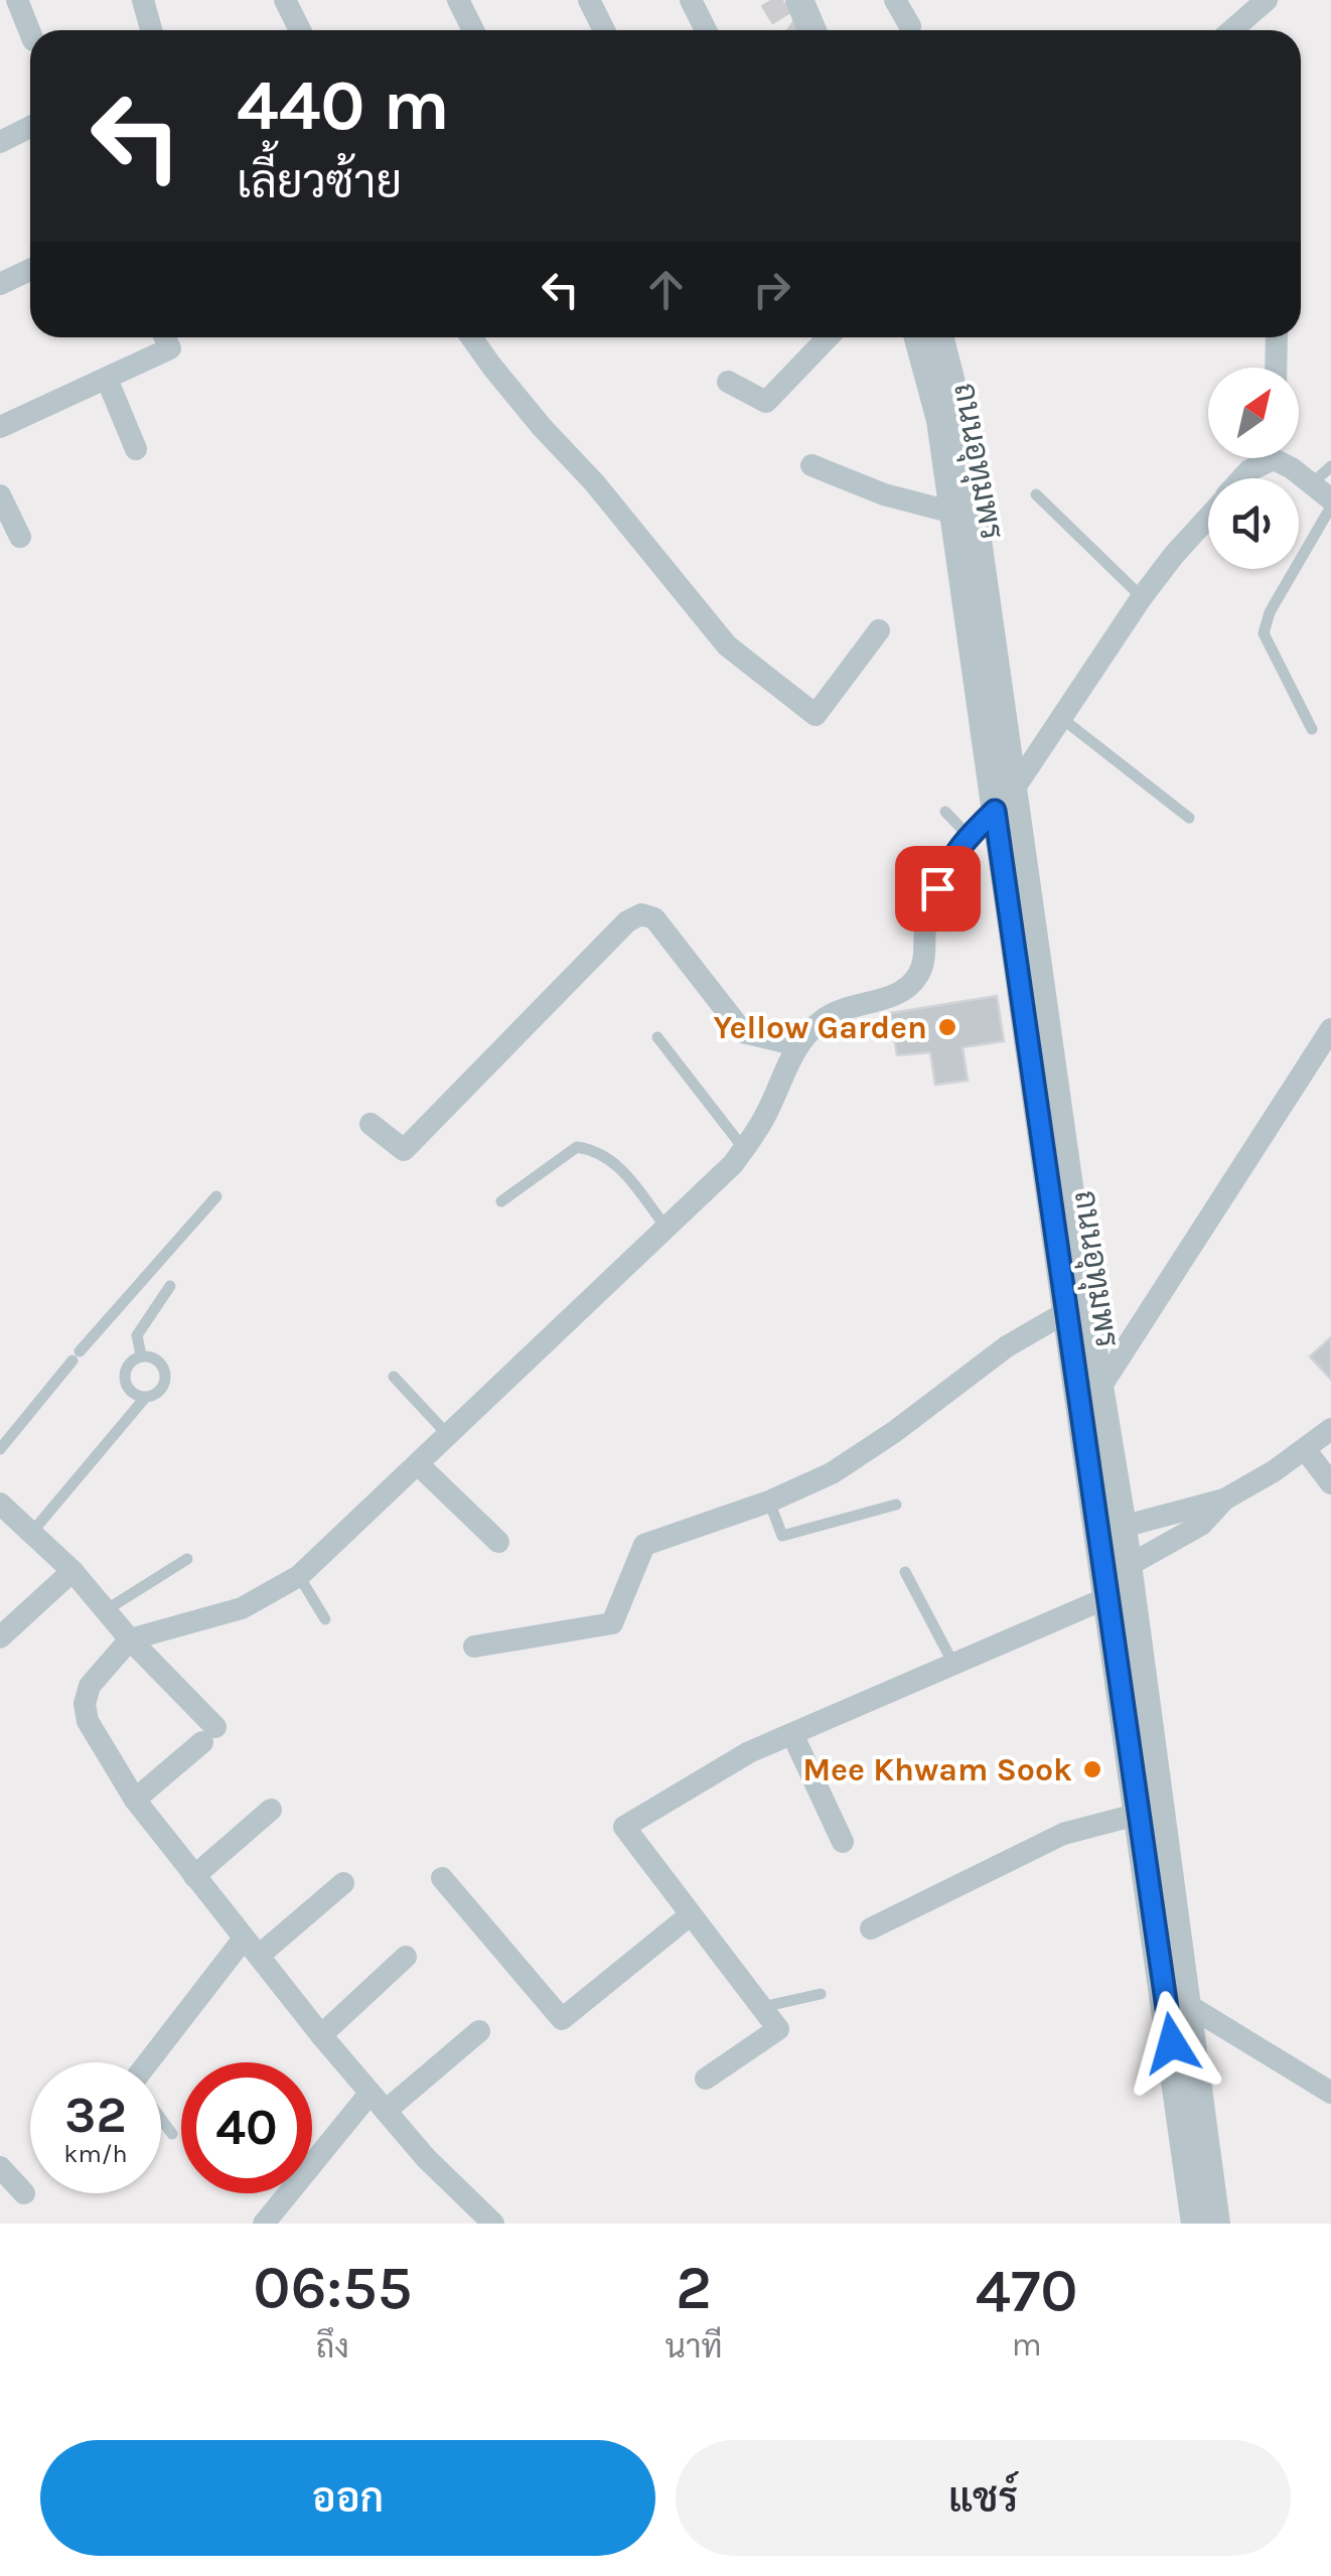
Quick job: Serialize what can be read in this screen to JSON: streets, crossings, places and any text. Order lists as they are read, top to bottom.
{
  "streets": {
    "street": ["ถนนอุทุมพร"]
  },
  "places": ["Yellow Garden", "Mee Khwam Sook"],
  "north": "top right",
  "page": {
    "turn": ["440 m", "เลี้ยวซ้าย"],
    "speed": "32 km/h",
    "limit": "40",
    "eta": [
      "06:55",
      "ถึง",
      "2",
      "นาที",
      "470",
      "m"
    ],
    "buttons": ["ออก", "แชร์"]
  }
}
